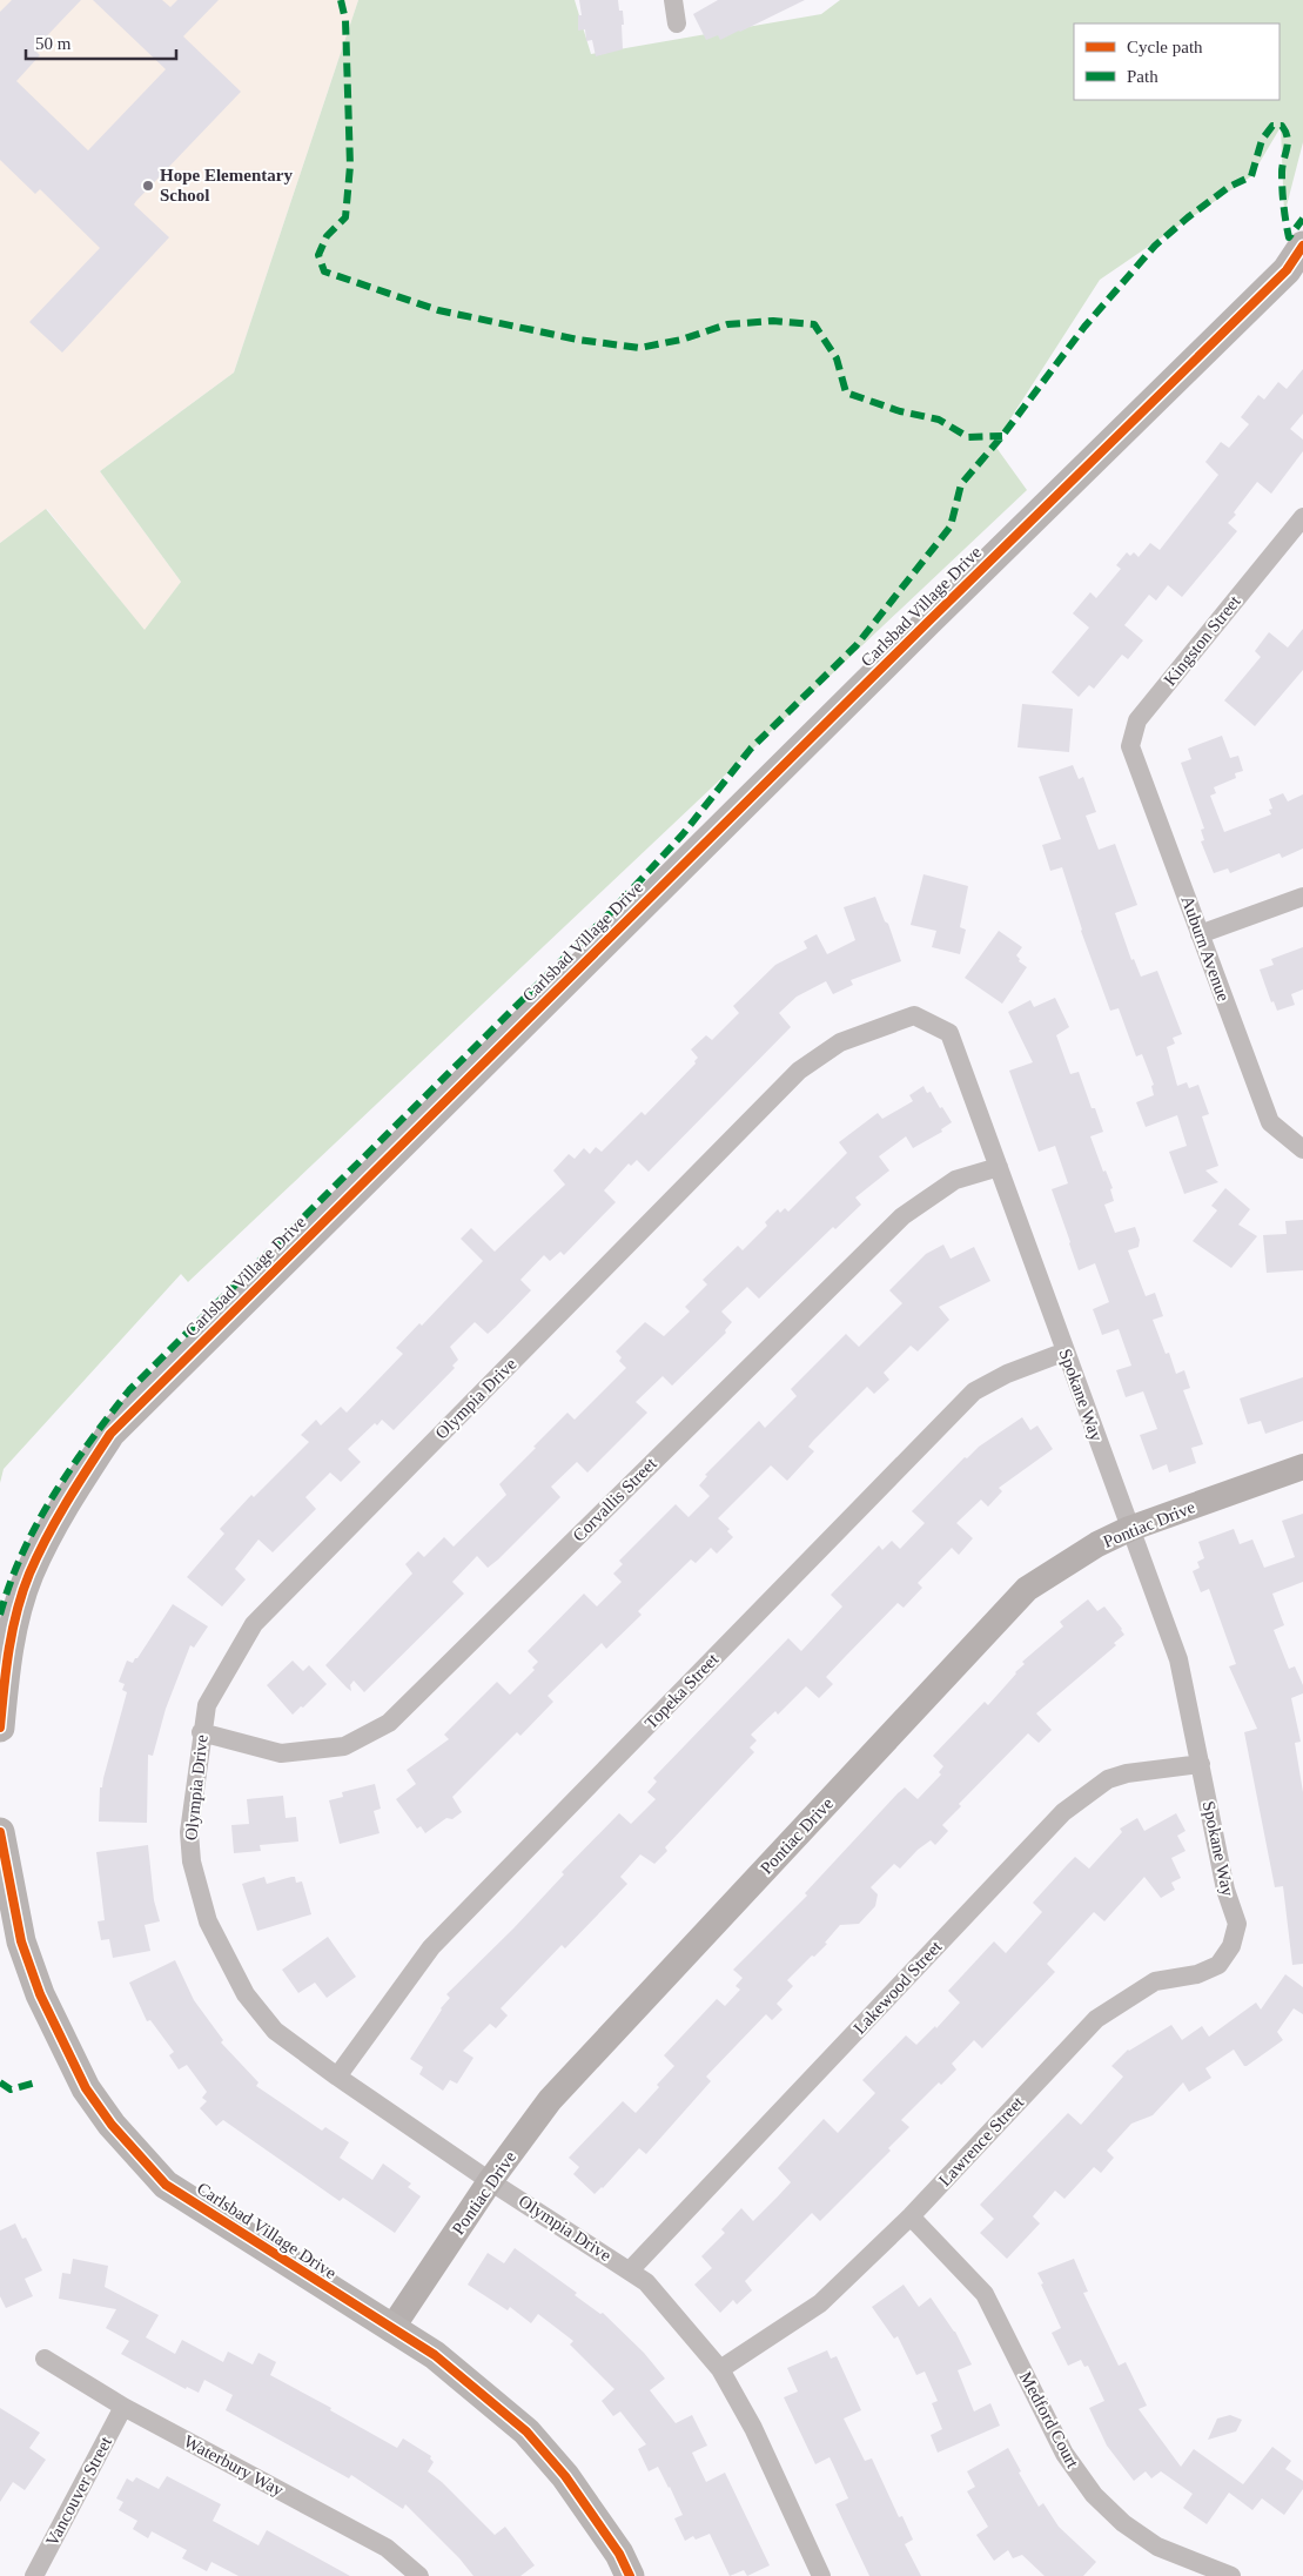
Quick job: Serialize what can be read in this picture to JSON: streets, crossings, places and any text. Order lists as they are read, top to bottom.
{
  "streets": {
    "main road": ["Carlsbad Village Drive", "Pontiac Drive"],
    "street": [
      "Kingston Street",
      "Auburn Avenue",
      "Spokane Way",
      "Olympia Drive",
      "Corvallis Street",
      "Topeka Street",
      "Lakewood Street",
      "Lawrence Street",
      "Medford Court",
      "Waterbury Way",
      "Vancouver Street"
    ]
  },
  "crossings": [
    ["Carlsbad Village Drive", "Pontiac Drive"],
    ["Kingston Street", "Auburn Avenue"],
    ["Spokane Way", "Olympia Drive"],
    ["Spokane Way", "Corvallis Street"],
    ["Spokane Way", "Pontiac Drive"],
    ["Spokane Way", "Topeka Street"],
    ["Spokane Way", "Lakewood Street"],
    ["Spokane Way", "Lawrence Street"],
    ["Olympia Drive", "Corvallis Street"],
    ["Olympia Drive", "Pontiac Drive"],
    ["Olympia Drive", "Topeka Street"],
    ["Olympia Drive", "Lakewood Street"],
    ["Olympia Drive", "Lawrence Street"],
    ["Lawrence Street", "Medford Court"],
    ["Waterbury Way", "Vancouver Street"]
  ],
  "places": ["Hope Elementary School"],
  "legend": ["Cycle path", "Path"],
  "scale_bar": "50 m"
}
